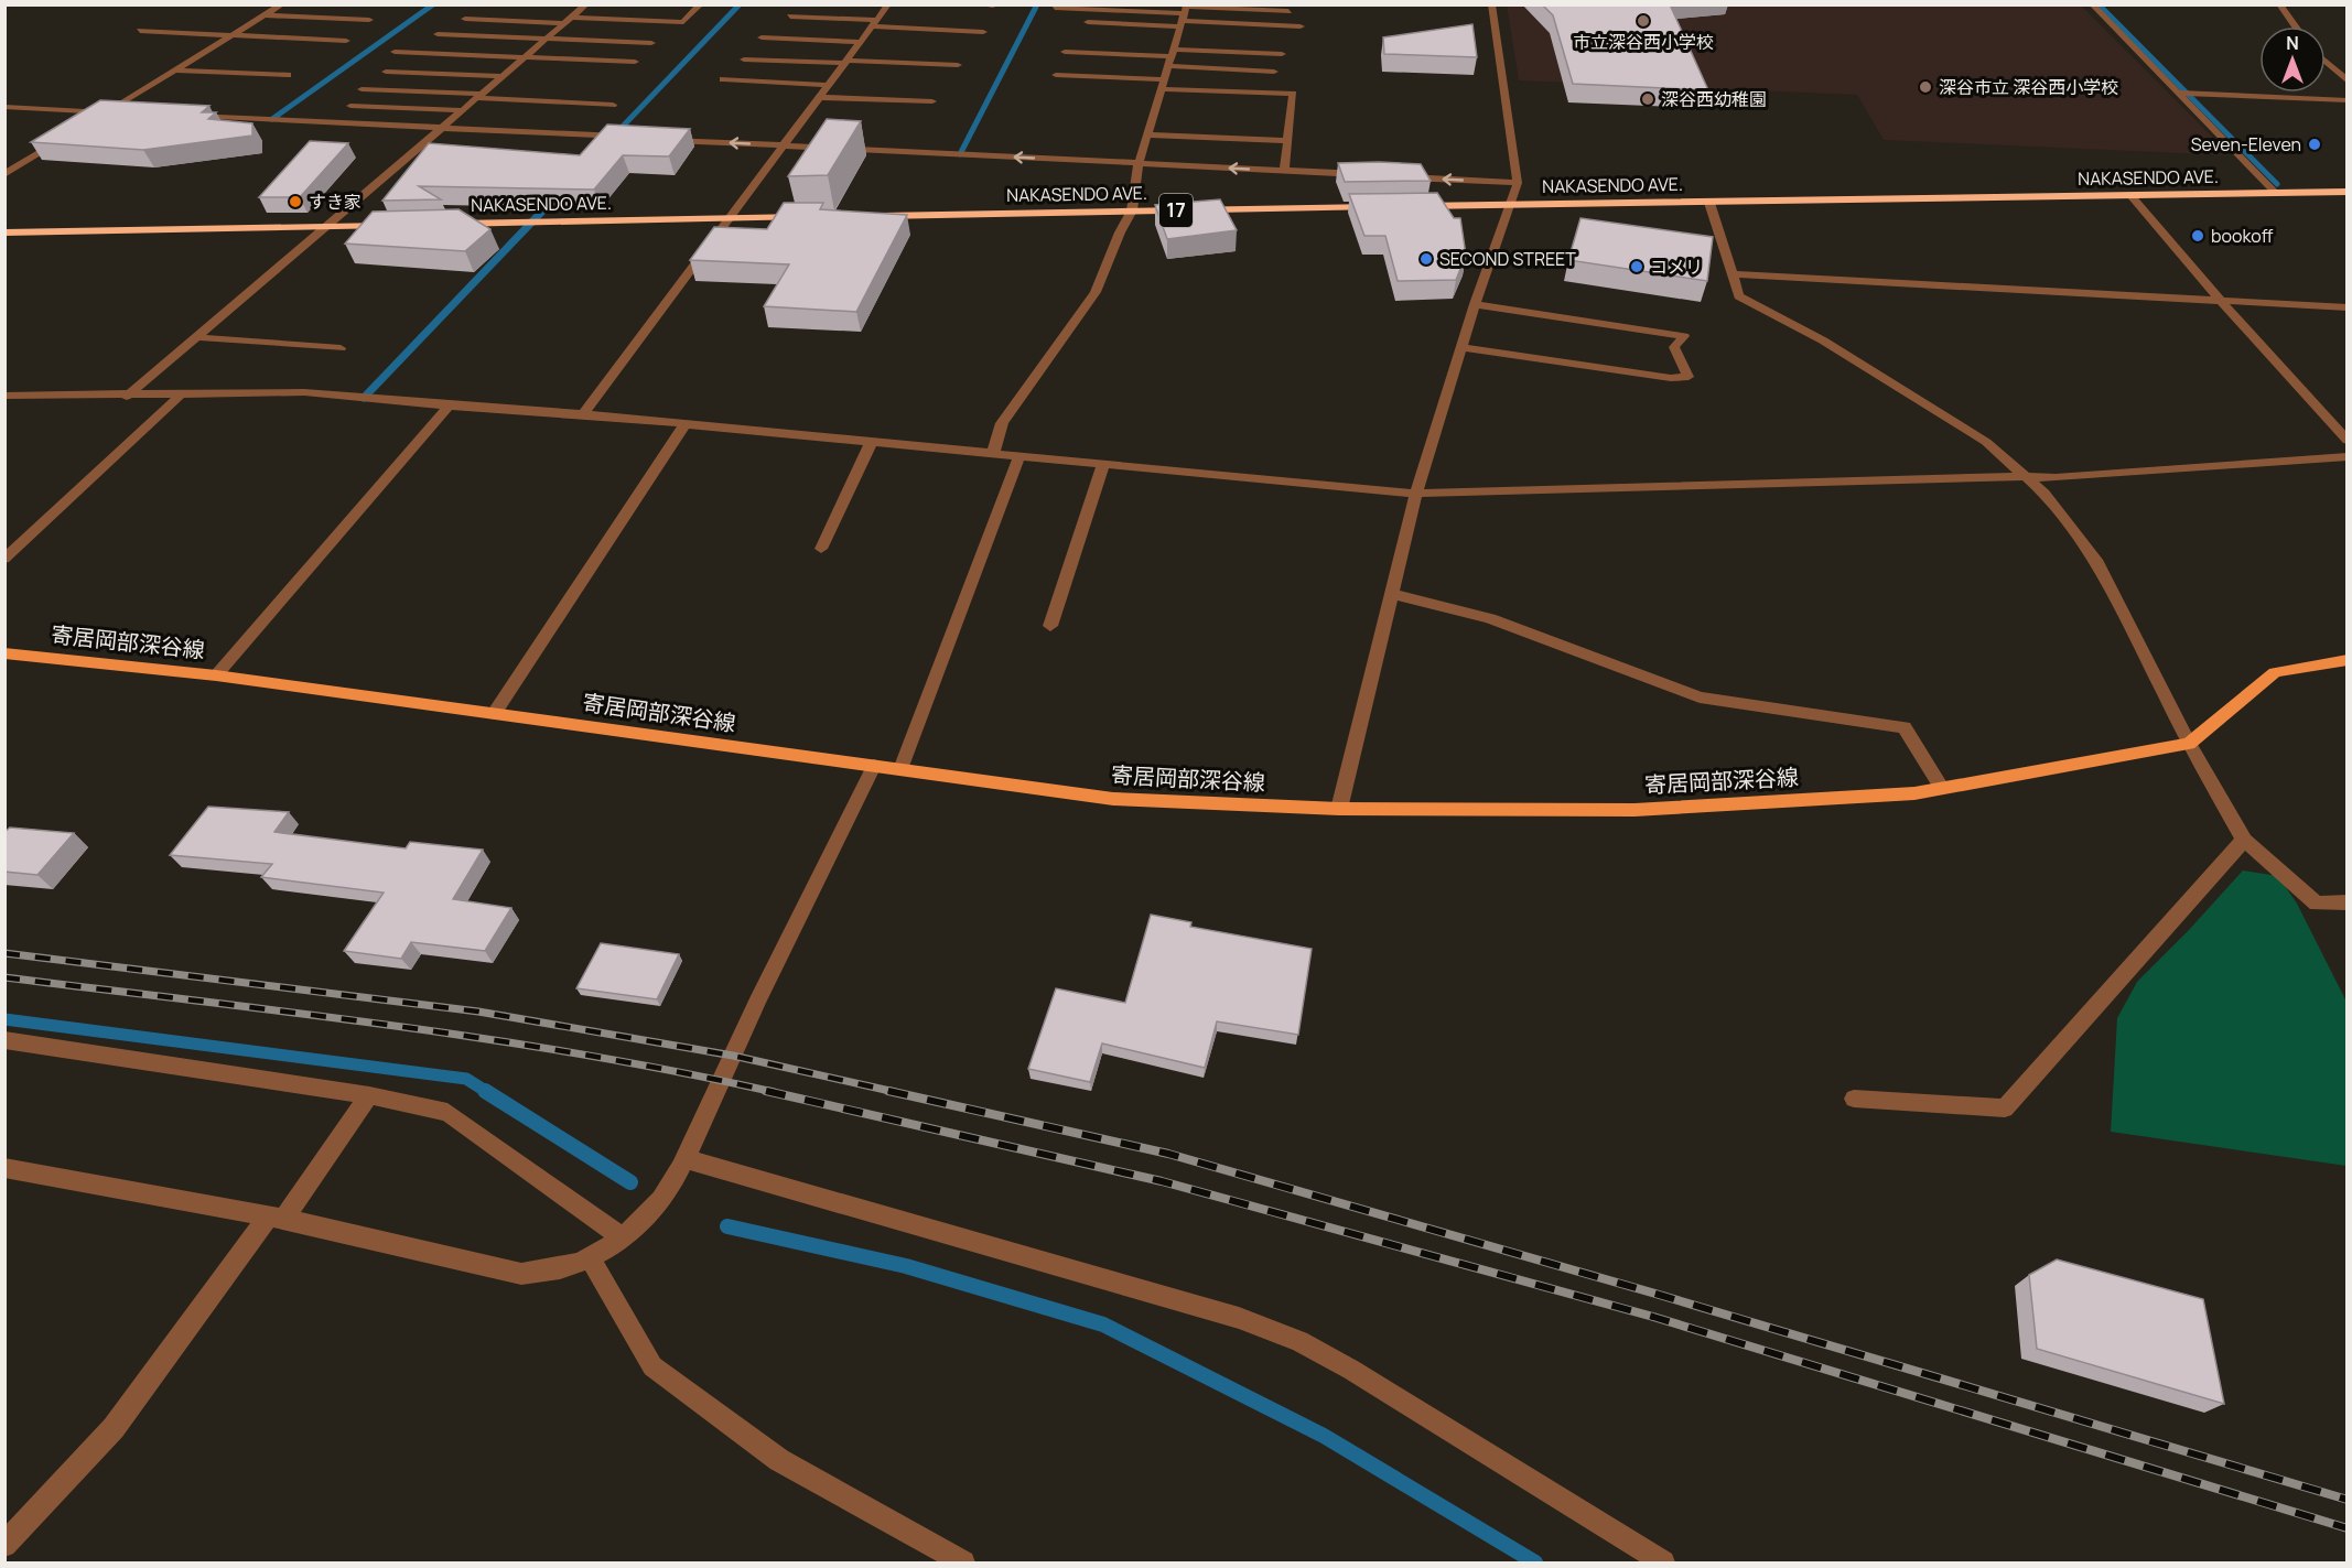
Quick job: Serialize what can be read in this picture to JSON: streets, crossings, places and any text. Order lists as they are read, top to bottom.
{
  "streets": {
    "highway": ["NAKASENDO AVE.", "17"],
    "main road": ["寄居岡部深谷線"]
  },
  "places": [
    "市立深谷西小学校",
    "深谷市立 深谷西小学校",
    "深谷西幼稚園",
    "Seven-Eleven",
    "すき家",
    "bookoff",
    "SECOND STREET",
    "コメリ"
  ],
  "north": "top"
}
